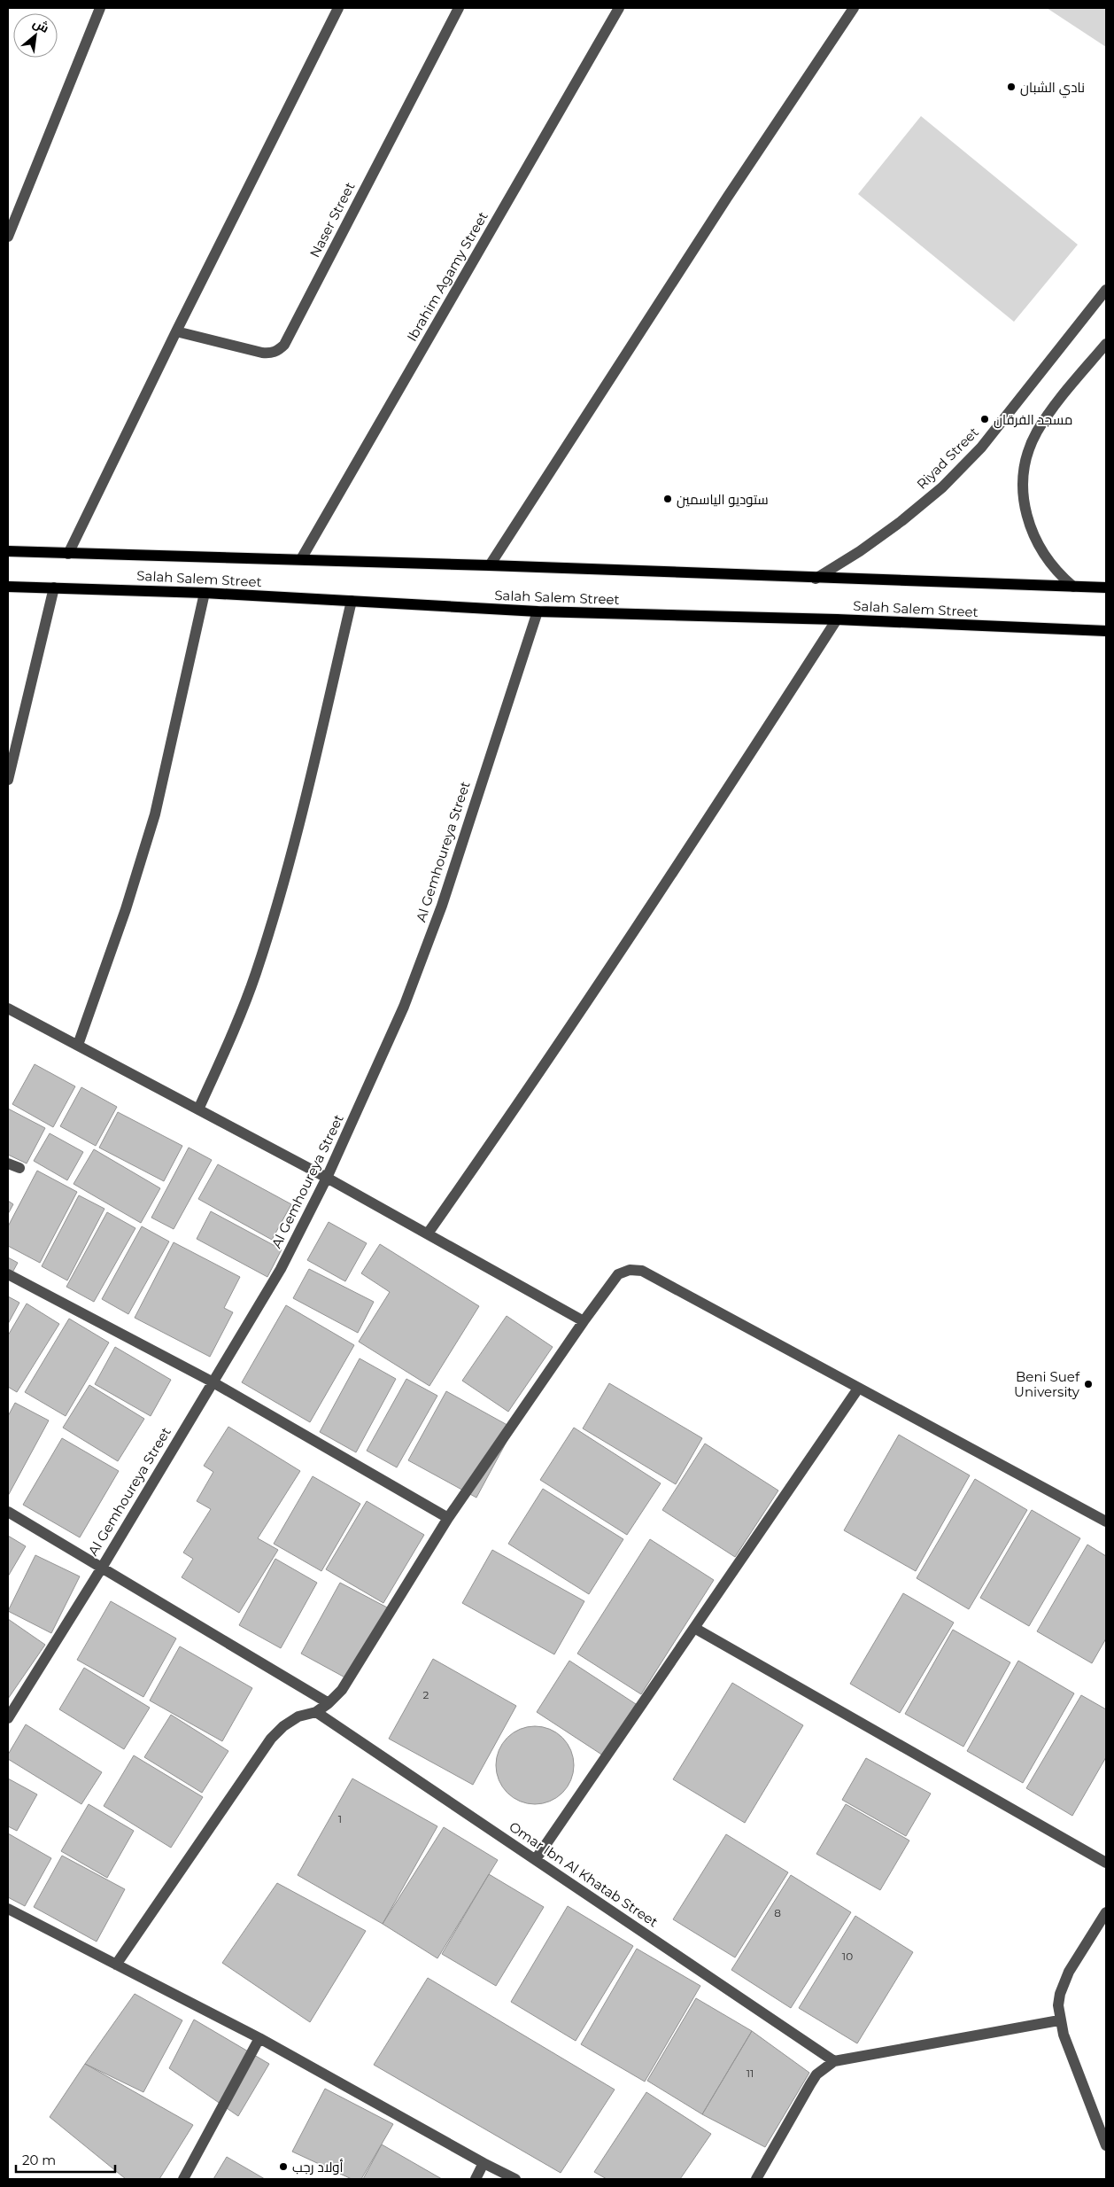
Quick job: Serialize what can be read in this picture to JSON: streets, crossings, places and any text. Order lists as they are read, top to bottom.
{
  "streets": {
    "main road": ["Salah Salem Street"],
    "street": [
      "Naser Street",
      "Ibrahim Agamy Street",
      "Riyad Street",
      "Al Gemhoureya Street",
      "Omar Ibn Al Khatab Street"
    ]
  },
  "crossings": [
    ["Ibrahim Agamy Street", "Salah Salem Street"],
    ["Riyad Street", "Salah Salem Street"],
    ["Salah Salem Street", "Al Gemhoureya Street"]
  ],
  "places": [
    "نادي الشبان",
    "مسجد الفرقان",
    "ستوديو الياسمين",
    "Beni Suef University",
    "أولاد رجب"
  ],
  "house_numbers": [
    "2",
    "1",
    "8",
    "10",
    "11"
  ],
  "scale_bar": "20 m",
  "north": "top right"
}
